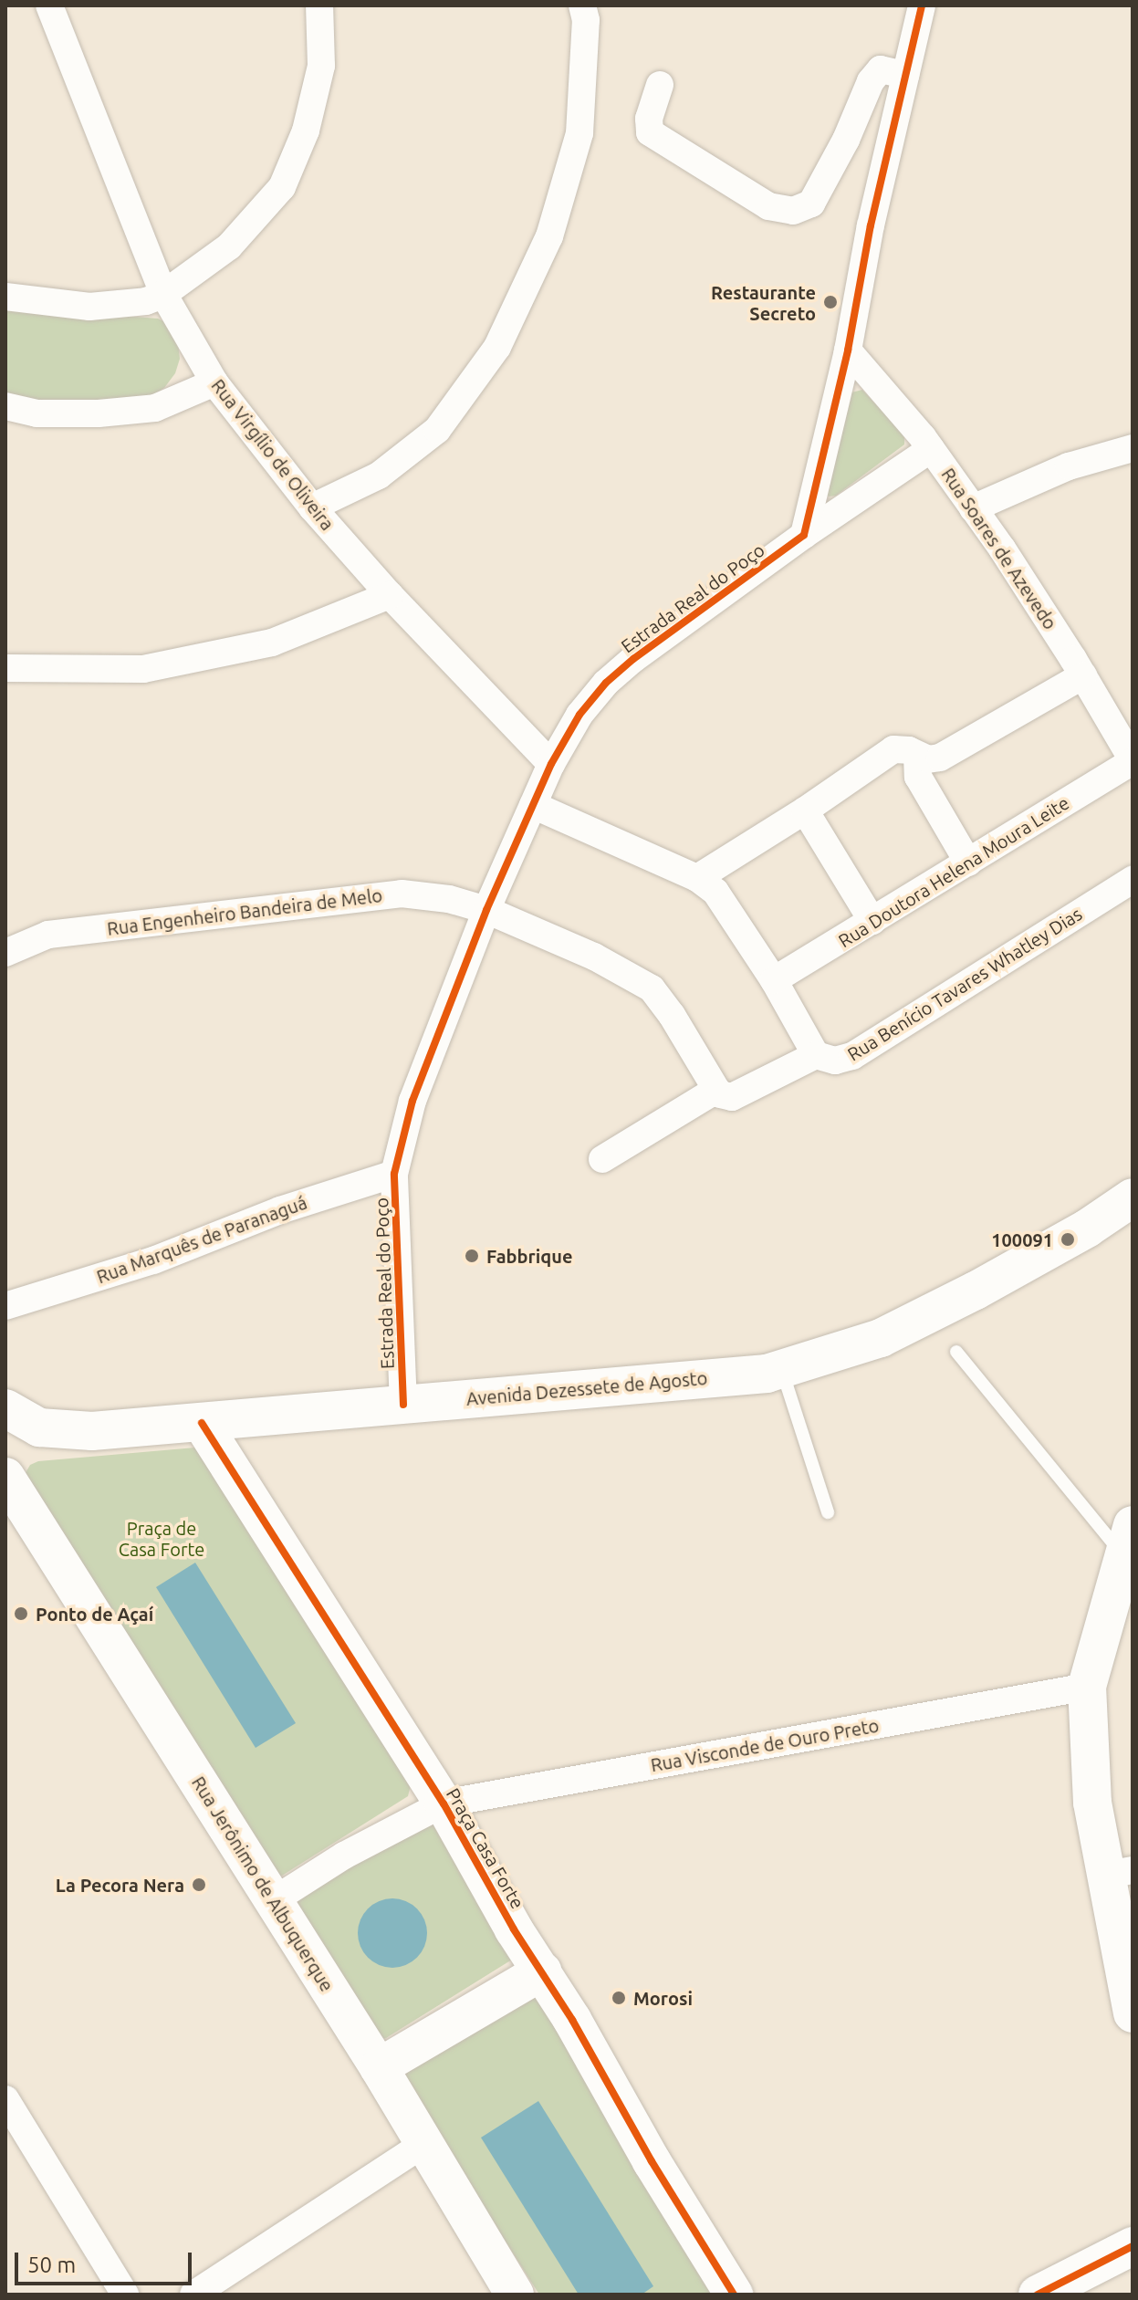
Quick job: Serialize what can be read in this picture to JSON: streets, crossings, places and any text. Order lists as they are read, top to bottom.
{
  "streets": {
    "street": [
      "Rua Virgílio de Oliveira",
      "Rua Soares de Azevedo",
      "Estrada Real do Poço",
      "Rua Doutora Helena Moura Leite",
      "Rua Engenheiro Bandeira de Melo",
      "Rua Benício Tavares Whatley Dias",
      "Rua Marquês de Paranaguá",
      "Avenida Dezessete de Agosto",
      "Rua Visconde de Ouro Preto",
      "Praça Casa Forte",
      "Rua Jerônimo de Albuquerque"
    ]
  },
  "crossings": [
    ["Rua Virgílio de Oliveira", "Estrada Real do Poço"],
    ["Rua Soares de Azevedo", "Estrada Real do Poço"],
    ["Rua Soares de Azevedo", "Rua Doutora Helena Moura Leite"],
    ["Estrada Real do Poço", "Rua Engenheiro Bandeira de Melo"],
    ["Estrada Real do Poço", "Rua Marquês de Paranaguá"],
    ["Estrada Real do Poço", "Avenida Dezessete de Agosto"],
    ["Rua Engenheiro Bandeira de Melo", "Rua Benício Tavares Whatley Dias"],
    ["Avenida Dezessete de Agosto", "Praça Casa Forte"],
    ["Rua Visconde de Ouro Preto", "Praça Casa Forte"]
  ],
  "parks": ["Praça de Casa Forte"],
  "places": [
    "Restaurante Secreto",
    "100091",
    "Fabbrique",
    "Ponto de Açaí",
    "La Pecora Nera",
    "Morosi"
  ],
  "scale_bar": "50 m"
}
